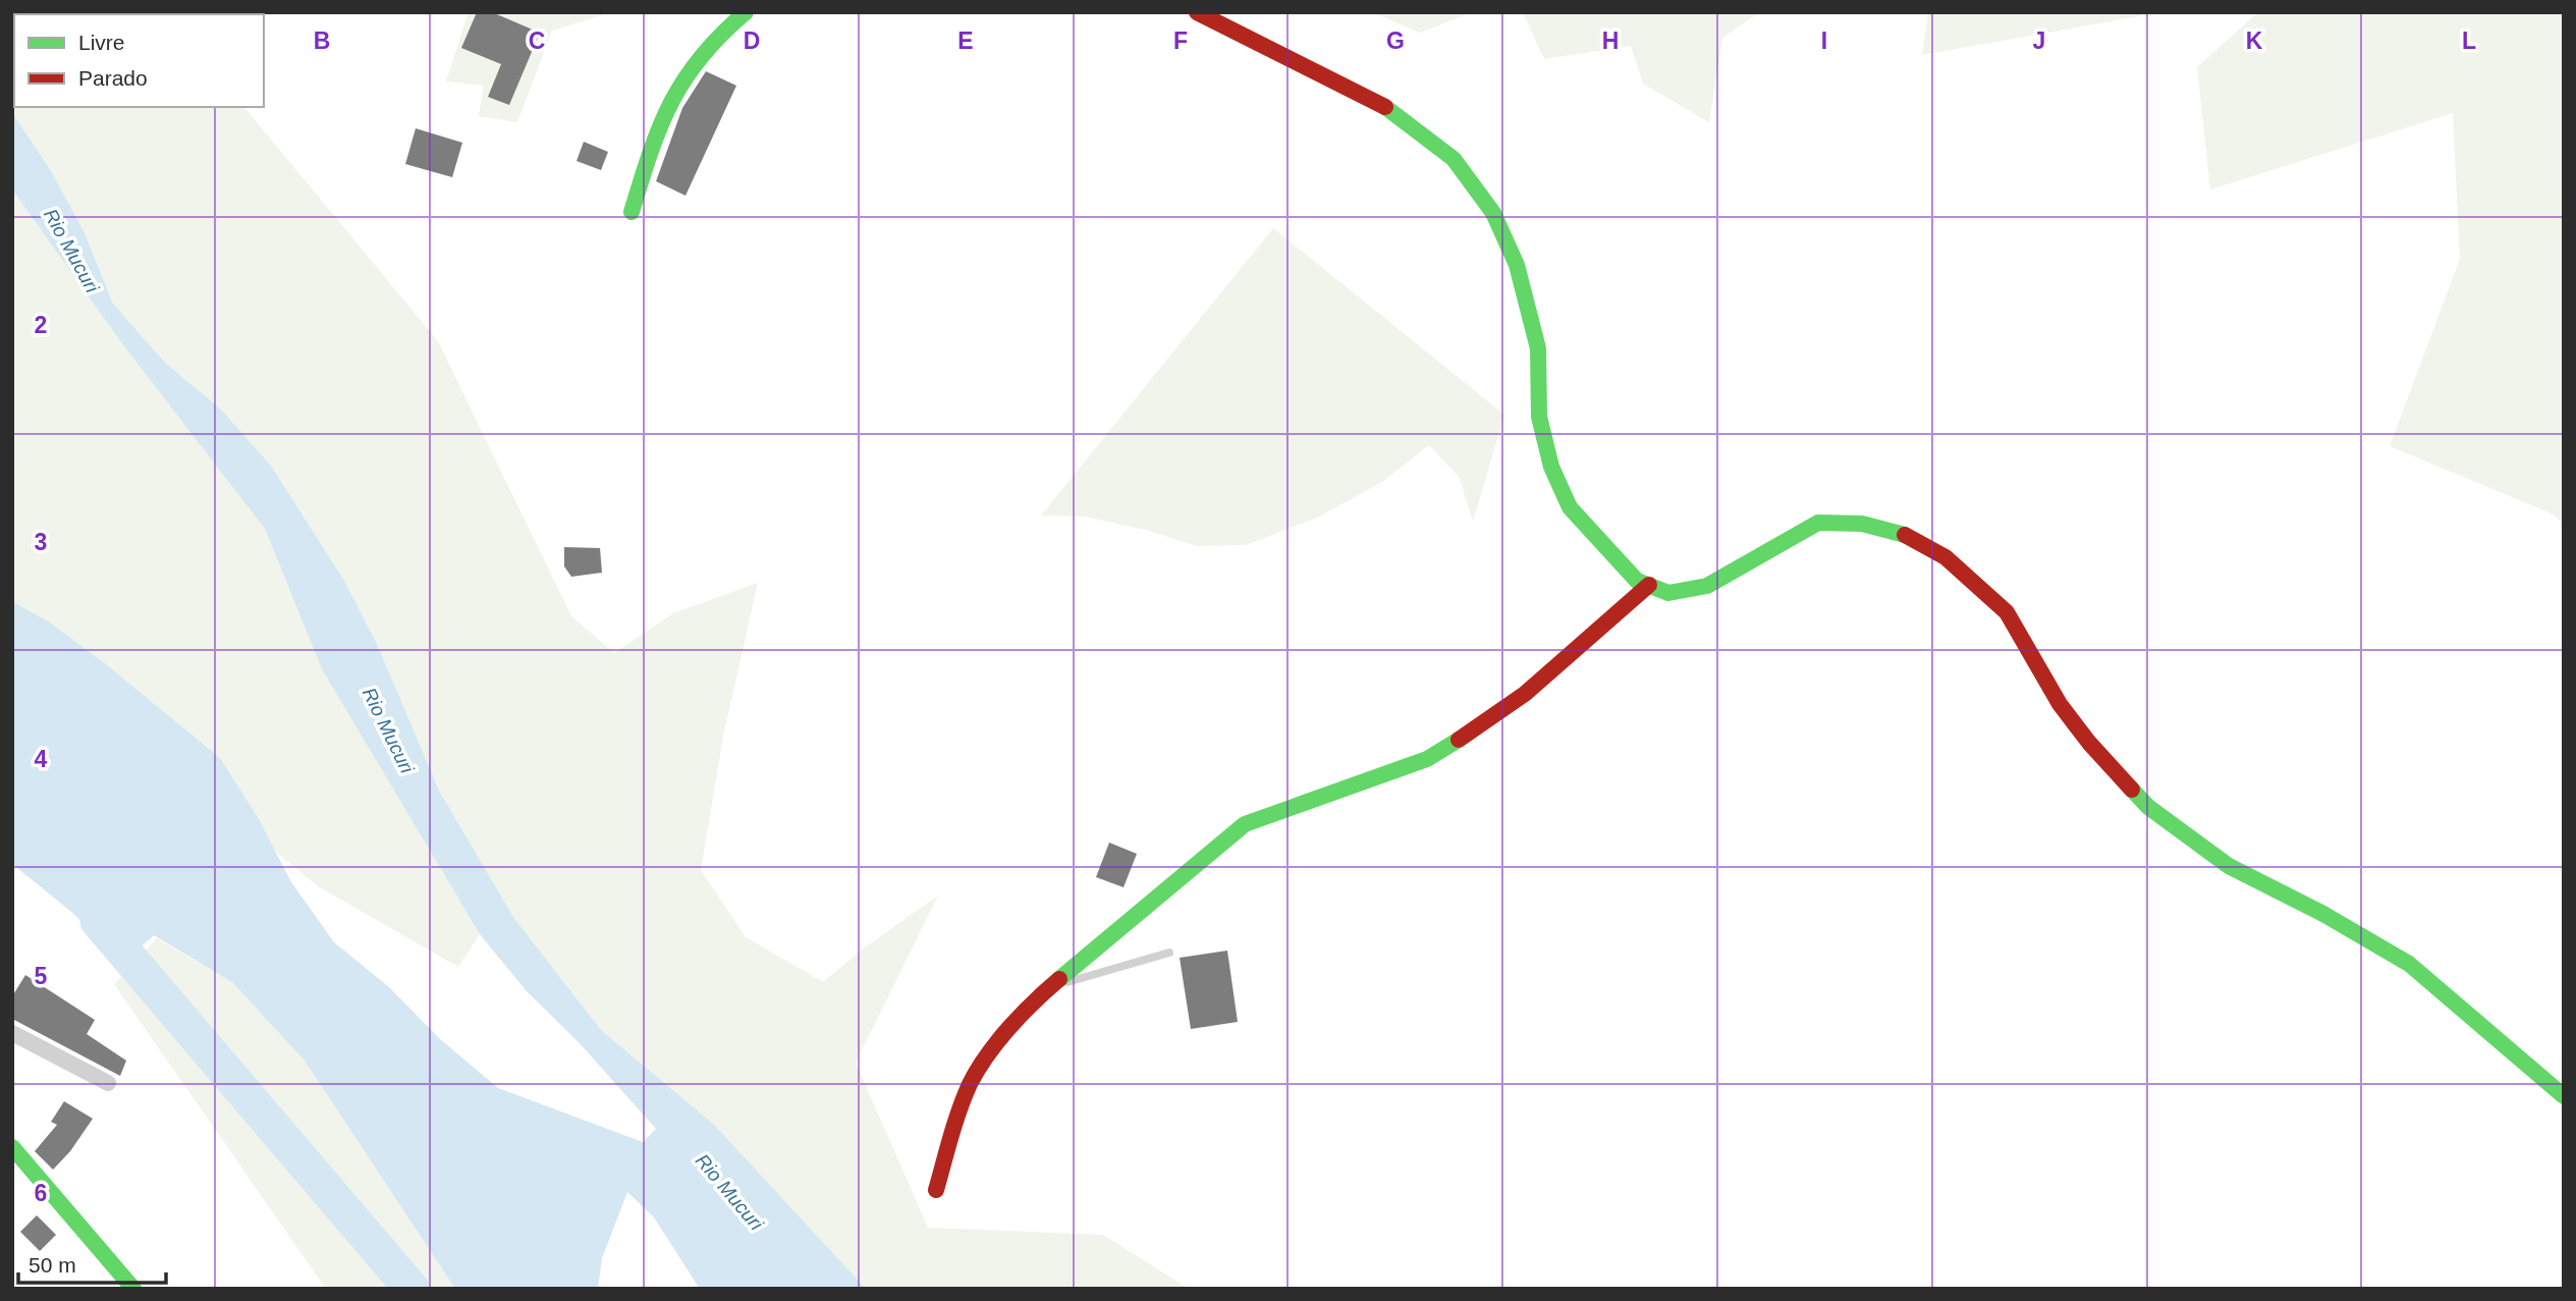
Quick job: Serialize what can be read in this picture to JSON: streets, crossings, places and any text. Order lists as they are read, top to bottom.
{
  "water": ["Rio Mucuri"],
  "legend": ["Livre", "Parado"],
  "scale_bar": "50 m",
  "grid": {
    "columns": [
      "B",
      "C",
      "D",
      "E",
      "F",
      "G",
      "H",
      "I",
      "J",
      "K",
      "L"
    ],
    "rows": [
      "2",
      "3",
      "4",
      "5",
      "6"
    ]
  }
}
